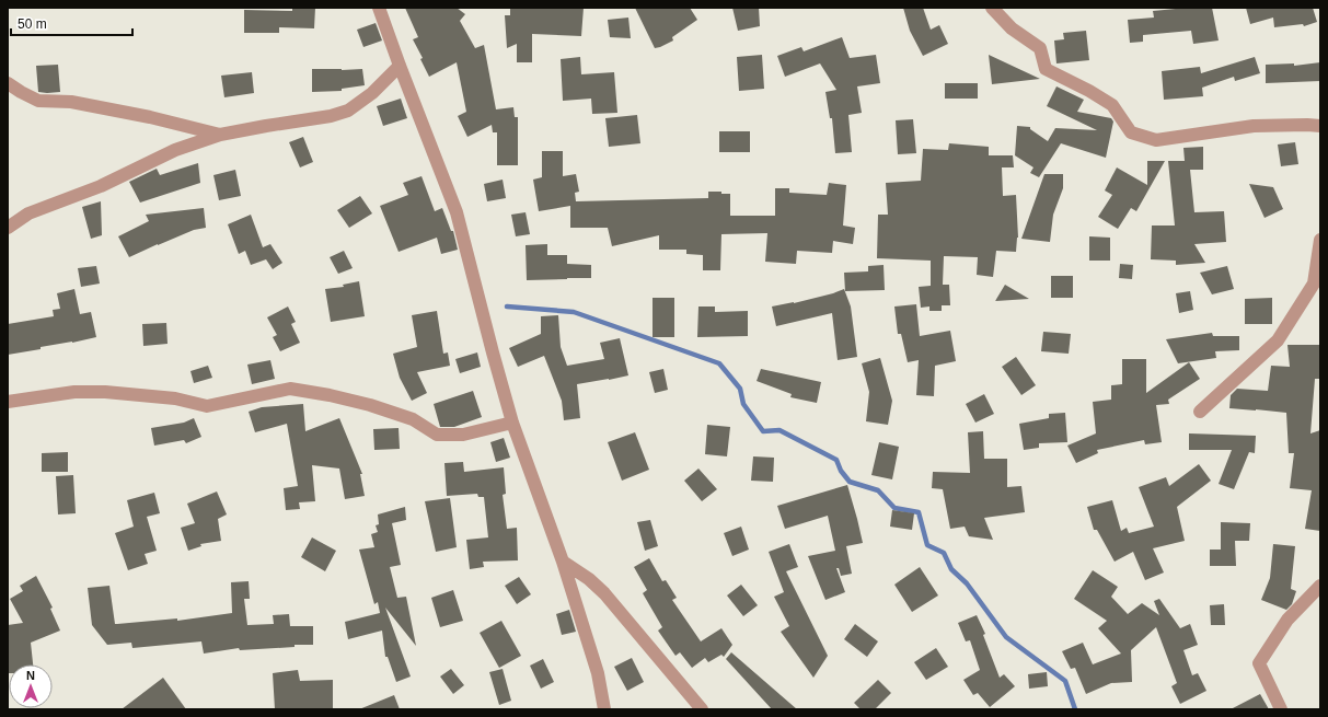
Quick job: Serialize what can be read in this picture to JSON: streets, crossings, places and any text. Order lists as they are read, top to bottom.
{
  "scale_bar": "50 m",
  "north": "top"
}
